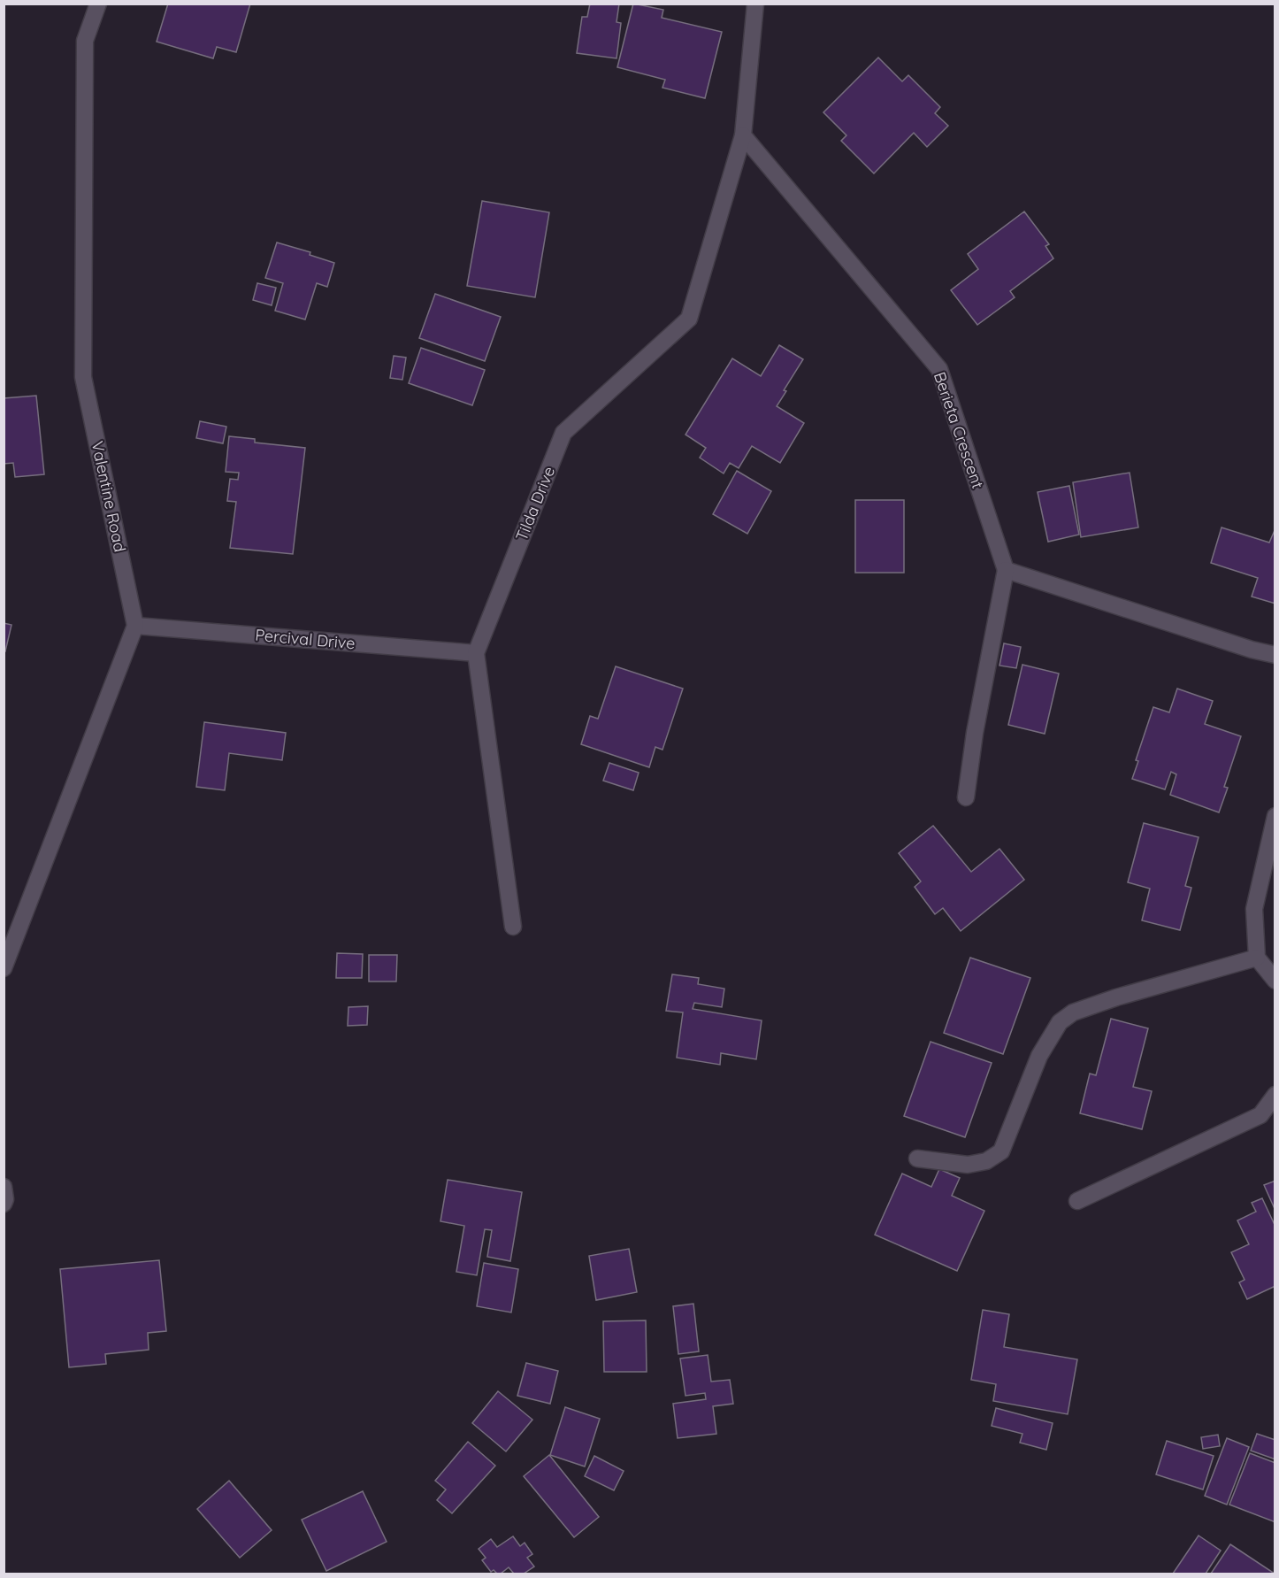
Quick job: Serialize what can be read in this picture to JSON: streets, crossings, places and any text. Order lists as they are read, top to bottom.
{
  "streets": {
    "street": [
      "Berieta Crescent",
      "Valentine Road",
      "Tilda Drive",
      "Percival Drive"
    ]
  },
  "crossings": [
    ["Berieta Crescent", "Tilda Drive"],
    ["Valentine Road", "Percival Drive"],
    ["Tilda Drive", "Percival Drive"]
  ]
}
